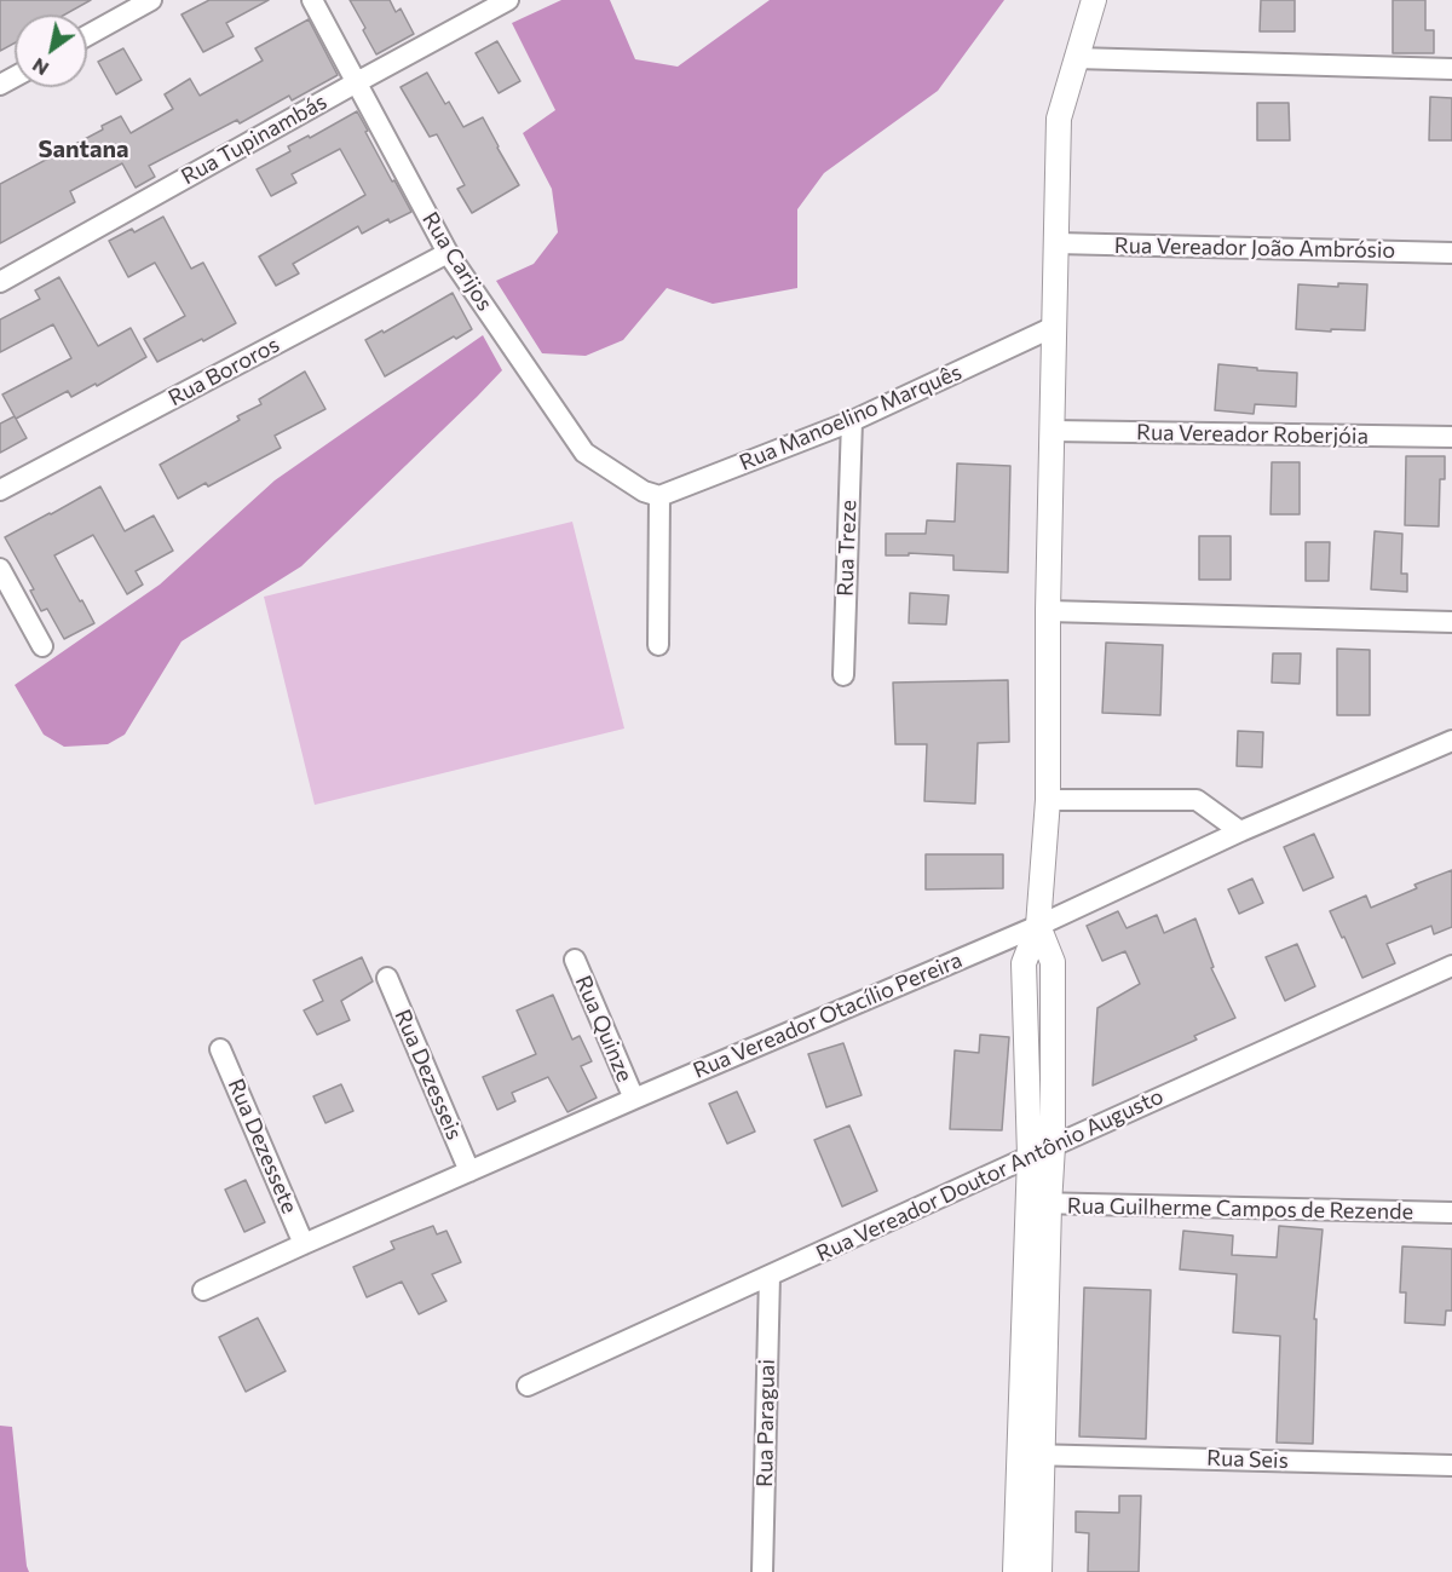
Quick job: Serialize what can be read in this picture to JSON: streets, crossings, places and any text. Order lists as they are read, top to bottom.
{
  "streets": {
    "street": [
      "Rua Tupinambás",
      "Rua Vereador João Ambrósio",
      "Rua Carijos",
      "Rua Bororos",
      "Rua Manoelino Marquês",
      "Rua Vereador Roberjóia",
      "Rua Treze",
      "Rua Vereador Otacílio Pereira",
      "Rua Quinze",
      "Rua Dezesseis",
      "Rua Dezessete",
      "Rua Vereador Doutor Antônio Augusto",
      "Rua Guilherme Campos de Rezende",
      "Rua Paraguai",
      "Rua Seis"
    ]
  },
  "crossings": [
    ["Rua Tupinambás", "Rua Carijos"],
    ["Rua Carijos", "Rua Bororos"],
    ["Rua Carijos", "Rua Manoelino Marquês"],
    ["Rua Manoelino Marquês", "Rua Treze"],
    ["Rua Vereador Otacílio Pereira", "Rua Quinze"],
    ["Rua Vereador Otacílio Pereira", "Rua Dezesseis"],
    ["Rua Vereador Otacílio Pereira", "Rua Dezessete"],
    ["Rua Vereador Doutor Antônio Augusto", "Rua Paraguai"]
  ],
  "districts": ["Santana"],
  "north": "bottom left"
}
